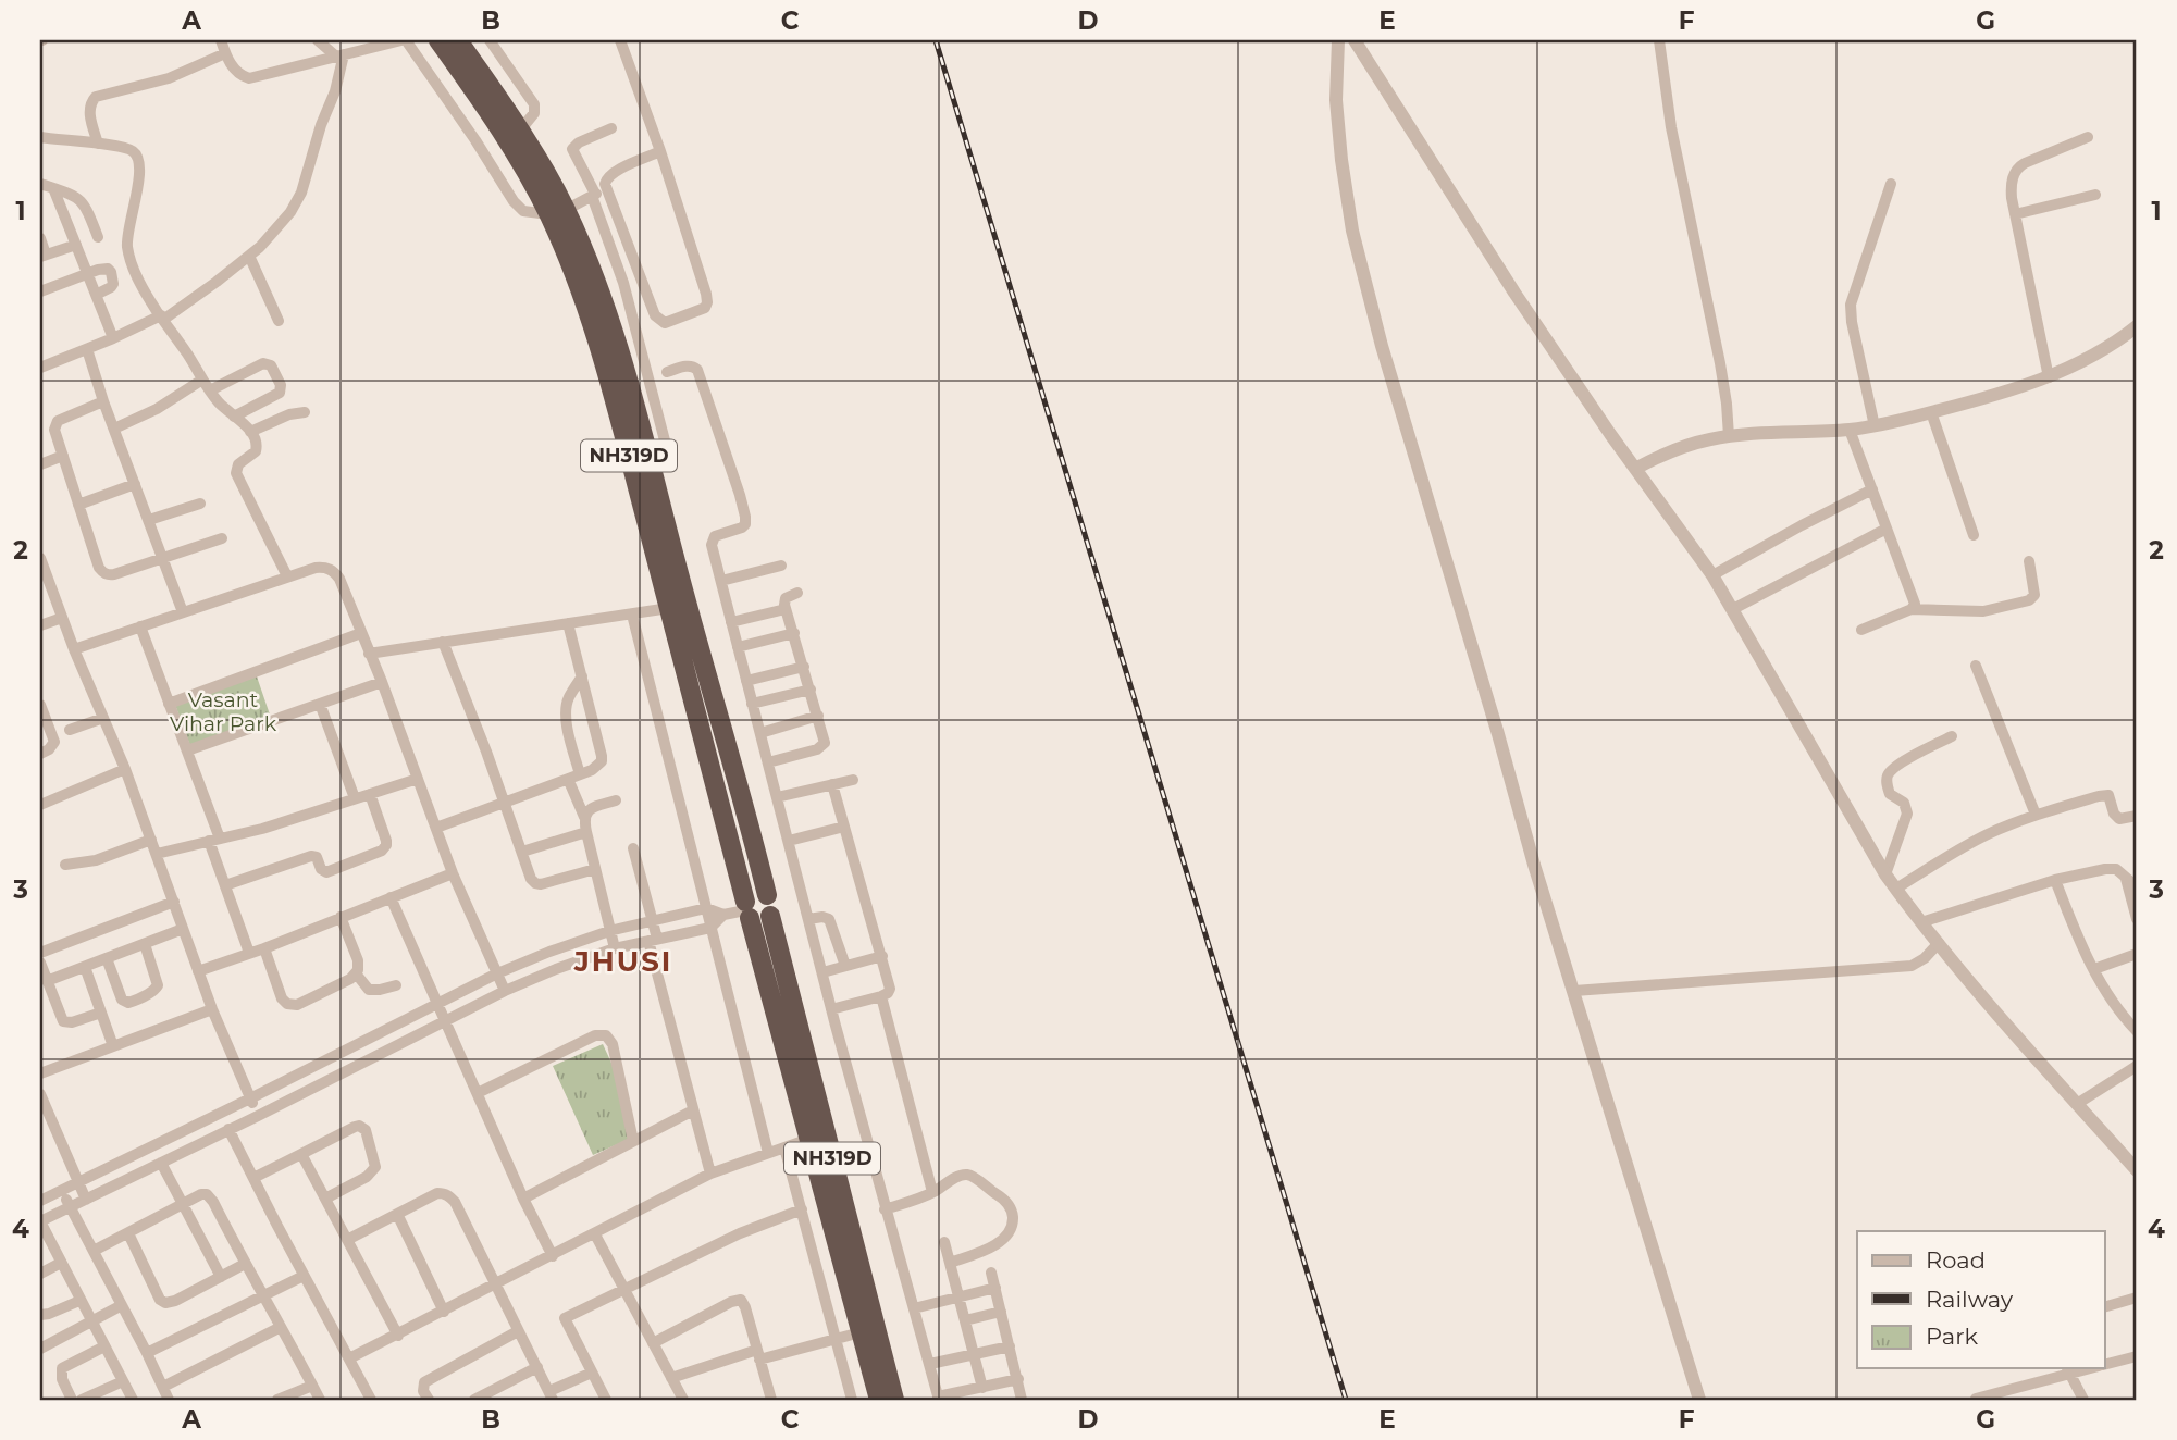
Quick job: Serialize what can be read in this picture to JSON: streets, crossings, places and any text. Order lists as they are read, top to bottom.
{
  "streets": {
    "highway": ["NH319D"]
  },
  "districts": ["JHUSI"],
  "parks": ["Vasant Vihar Park"],
  "legend": ["Road", "Railway", "Park"],
  "grid": {
    "columns": [
      "A",
      "B",
      "C",
      "D",
      "E",
      "F",
      "G"
    ],
    "rows": [
      "1",
      "2",
      "3",
      "4"
    ]
  }
}
